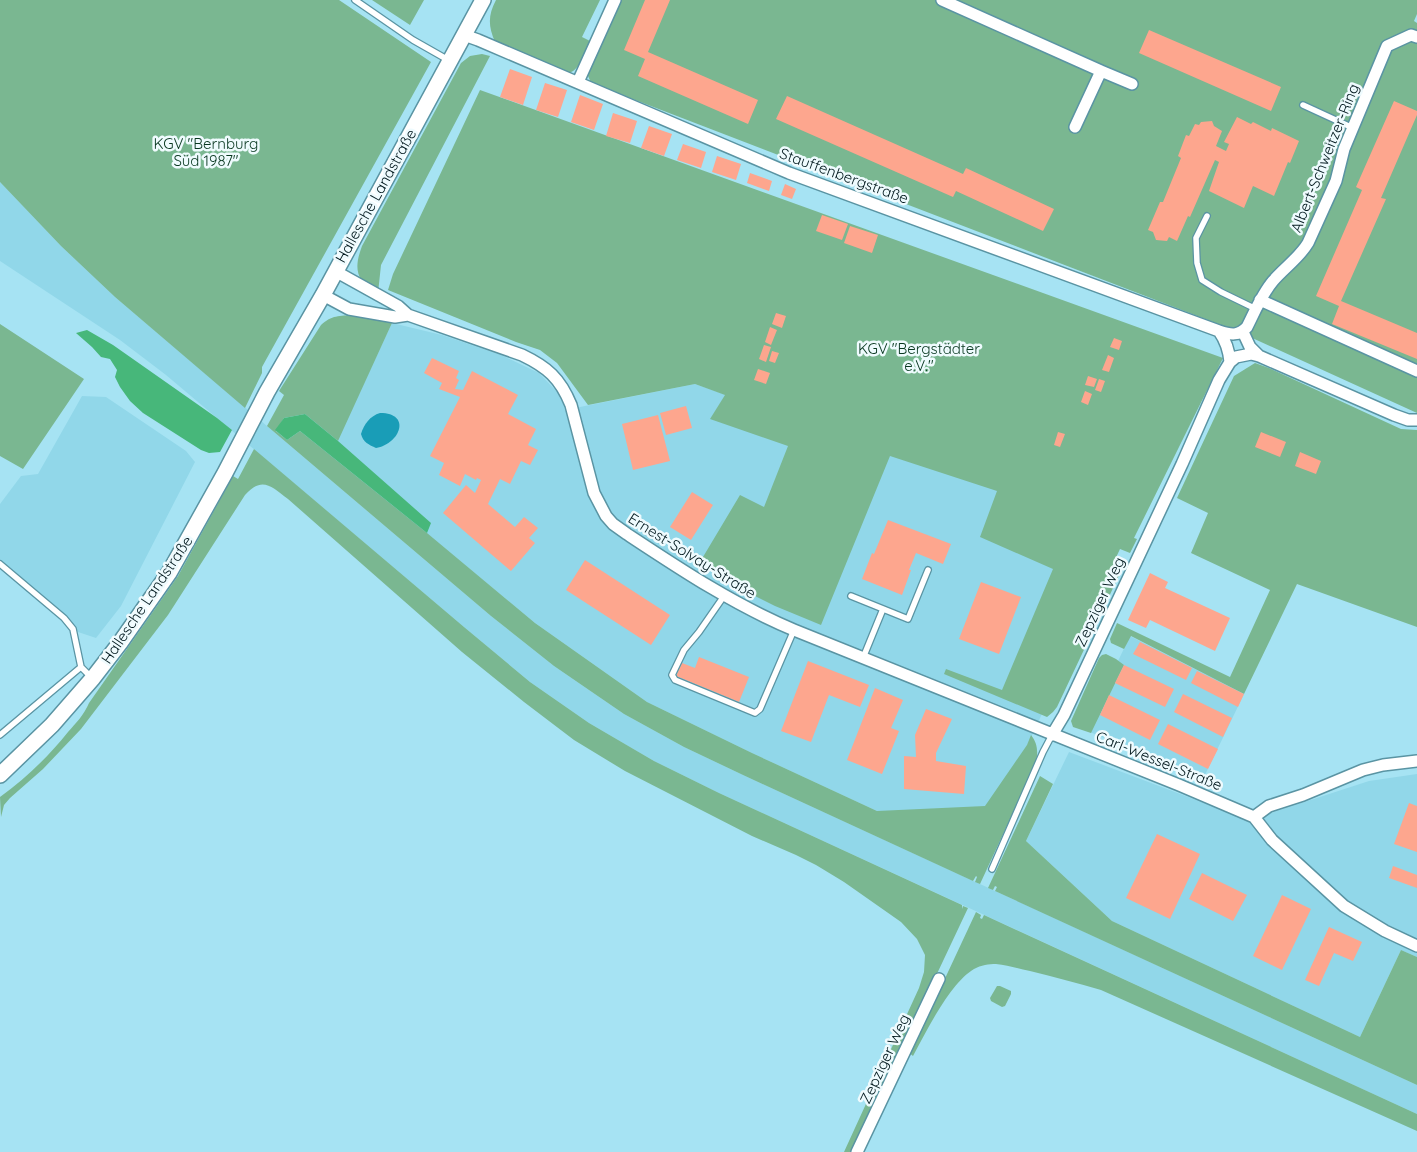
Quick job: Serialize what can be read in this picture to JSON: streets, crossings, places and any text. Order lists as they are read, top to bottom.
{
  "streets": {
    "main road": ["Hallesche Landstraße"],
    "street": [
      "Albert-Schweitzer-Ring",
      "Stauffenbergstraße",
      "Ernest-Solvay-Straße",
      "Zepziger Weg",
      "Carl-Wessel-Straße"
    ]
  },
  "crossings": [
    ["Albert-Schweitzer-Ring", "Stauffenbergstraße"],
    ["Stauffenbergstraße", "Hallesche Landstraße"],
    ["Hallesche Landstraße", "Ernest-Solvay-Straße"],
    ["Ernest-Solvay-Straße", "Zepziger Weg"],
    ["Ernest-Solvay-Straße", "Carl-Wessel-Straße"],
    ["Zepziger Weg", "Carl-Wessel-Straße"]
  ],
  "parks": ["KGV \"Bernburg Süd 1987\"", "KGV \"Bergstädter e.V.\""]
}
